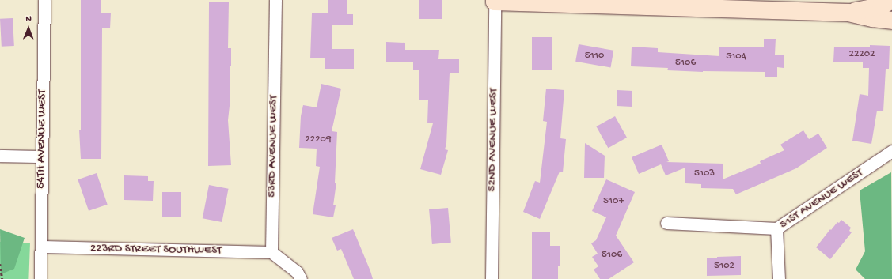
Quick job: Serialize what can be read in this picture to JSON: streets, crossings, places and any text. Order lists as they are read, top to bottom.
{
  "streets": {
    "street": [
      "54TH AVENUE WEST",
      "52ND AVENUE WEST",
      "53RD AVENUE WEST",
      "51ST AVENUE WEST",
      "223RD STREET SOUTHWEST"
    ]
  },
  "crossings": [
    ["54TH AVENUE WEST", "223RD STREET SOUTHWEST"],
    ["53RD AVENUE WEST", "223RD STREET SOUTHWEST"]
  ],
  "house_numbers": [
    "22202",
    "5110",
    "5104",
    "5106",
    "22209",
    "5103",
    "5107",
    "5106",
    "5102"
  ],
  "north": "top"
}
